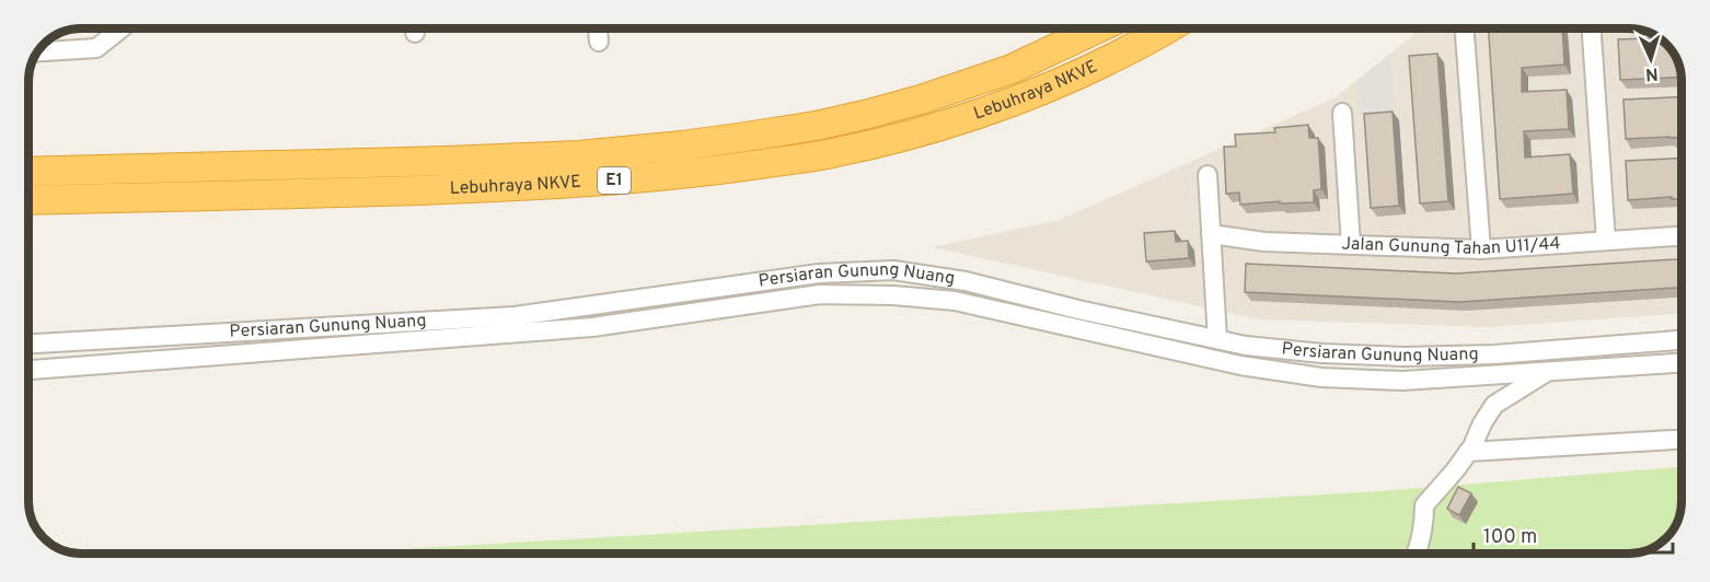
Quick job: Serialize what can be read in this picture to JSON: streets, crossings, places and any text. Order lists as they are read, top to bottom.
{
  "streets": {
    "highway": ["Lebuhraya NKVE", "E1"],
    "street": ["Jalan Gunung Tahan U11/44", "Persiaran Gunung Nuang"]
  },
  "scale_bar": "100 m",
  "north": "bottom"
}
